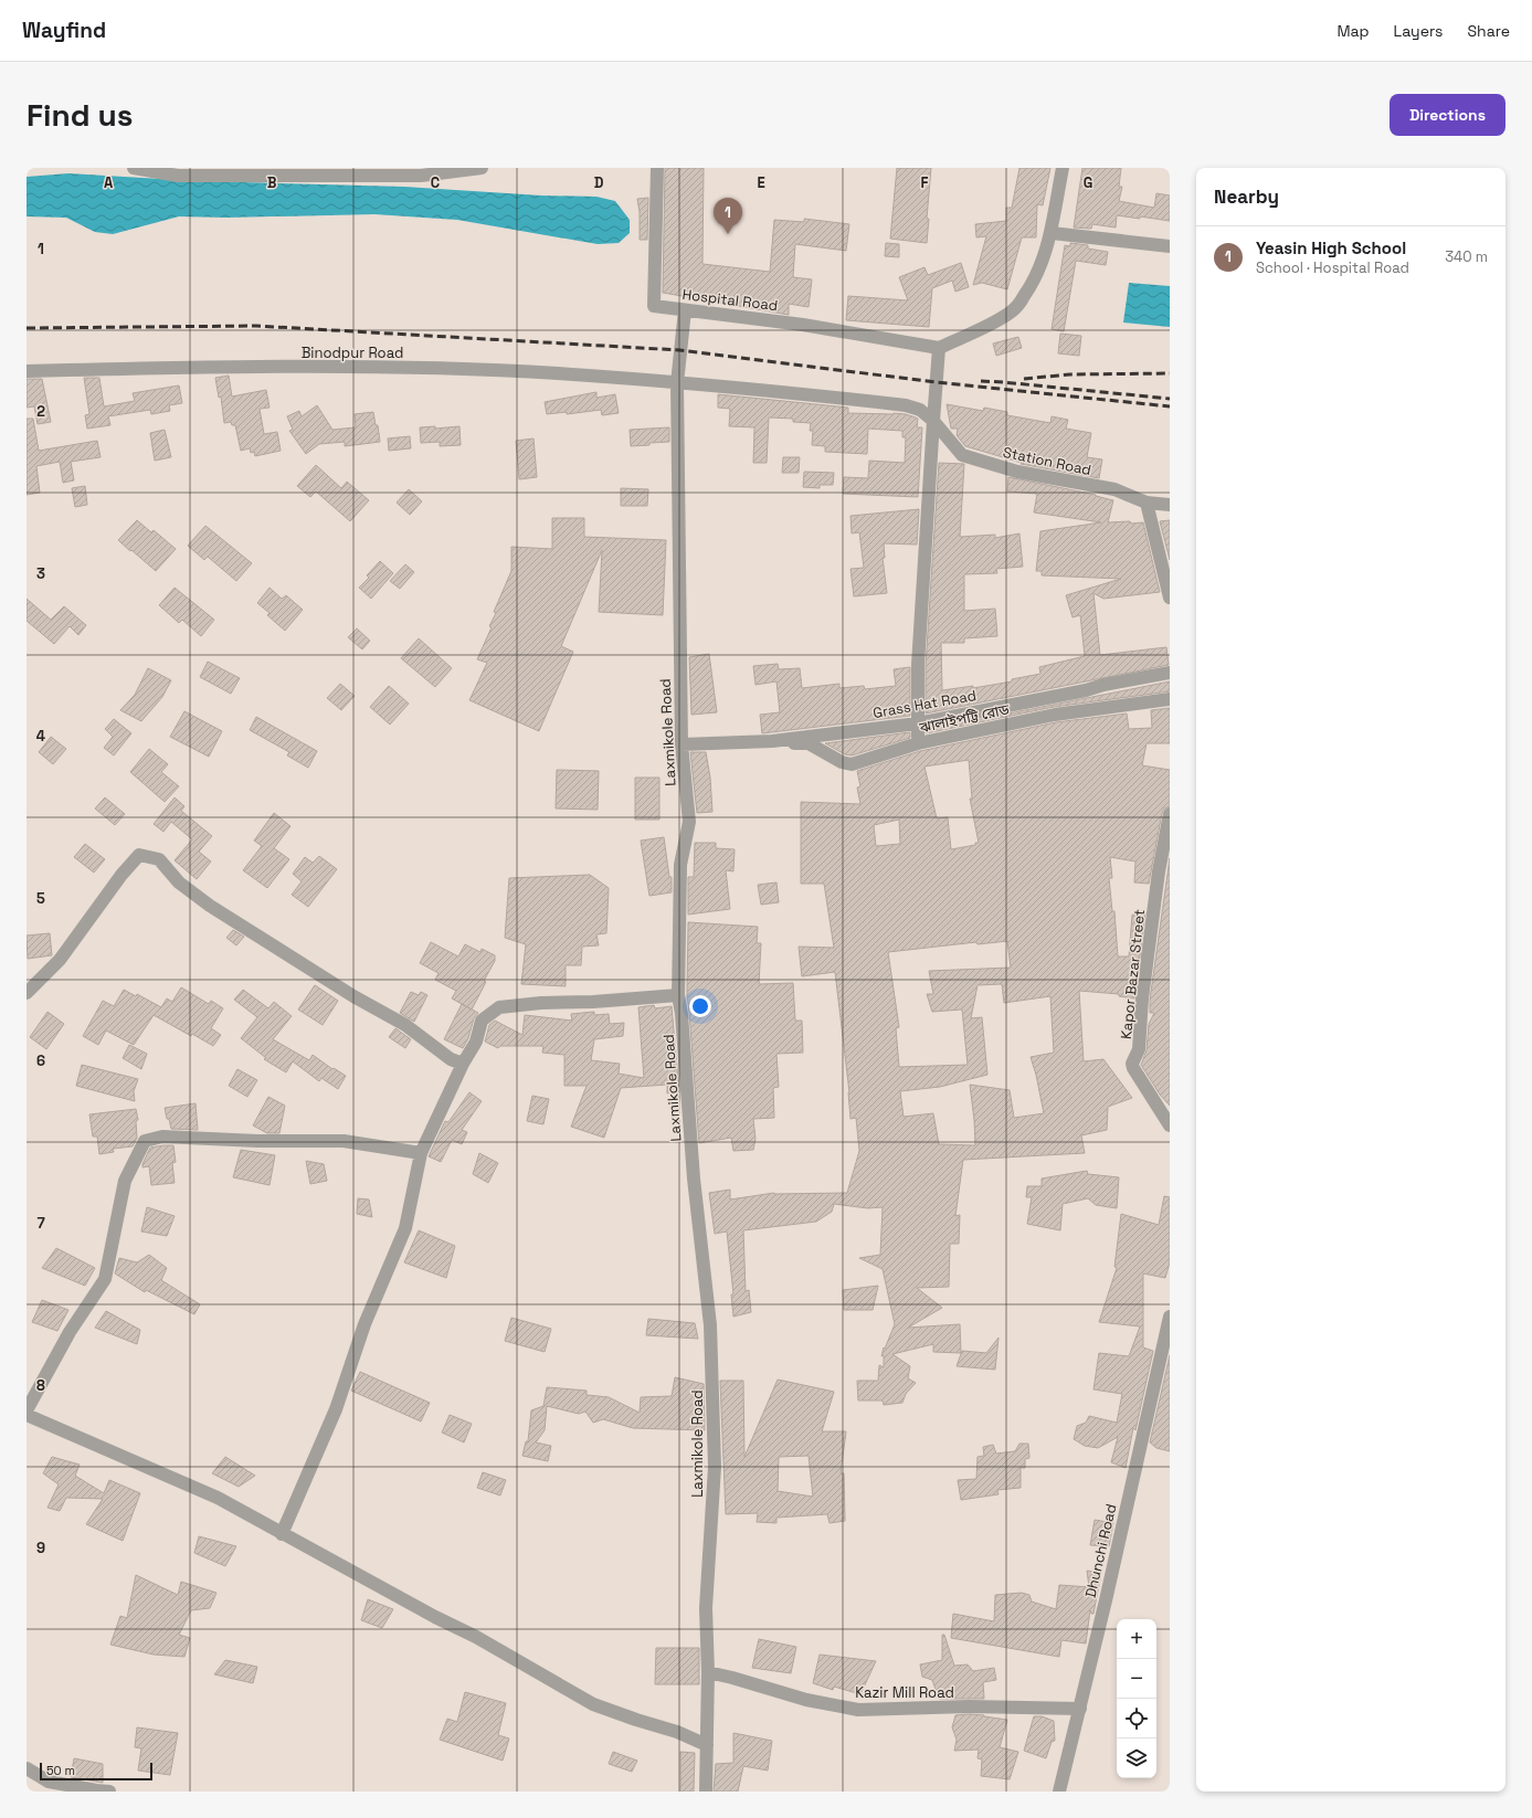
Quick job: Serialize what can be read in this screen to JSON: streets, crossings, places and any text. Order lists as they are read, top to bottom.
{
  "streets": {
    "street": [
      "Hospital Road",
      "Binodpur Road",
      "Station Road",
      "Grass Hat Road",
      "ঝালাইপট্টি রোড",
      "Laxmikole Road",
      "Kapor Bazar Street",
      "Dhunchi Road",
      "Kazir Mill Road"
    ]
  },
  "crossings": [
    ["Hospital Road", "Laxmikole Road"],
    ["Binodpur Road", "Station Road"],
    ["Binodpur Road", "Laxmikole Road"],
    ["Grass Hat Road", "ঝালাইপট্টি রোড"],
    ["Grass Hat Road", "Laxmikole Road"],
    ["Laxmikole Road", "Kazir Mill Road"],
    ["Dhunchi Road", "Kazir Mill Road"]
  ],
  "scale_bar": "50 m",
  "page": {
    "header": "Wayfind",
    "nav": ["Map", "Layers", "Share"],
    "buttons": "Directions",
    "title": "Find us",
    "heading": "Nearby",
    "pins": "1",
    "list": [
      {
        "mark": "1",
        "name": "Yeasin High School",
        "note": "School · Hospital Road",
        "value": "340 m"
      }
    ],
    "map_buttons": ["+", "−"],
    "scale": "50 m"
  },
  "grid": {
    "columns": [
      "A",
      "B",
      "C",
      "D",
      "E",
      "F",
      "G"
    ],
    "rows": [
      "1",
      "2",
      "3",
      "4",
      "5",
      "6",
      "7",
      "8",
      "9"
    ]
  }
}
